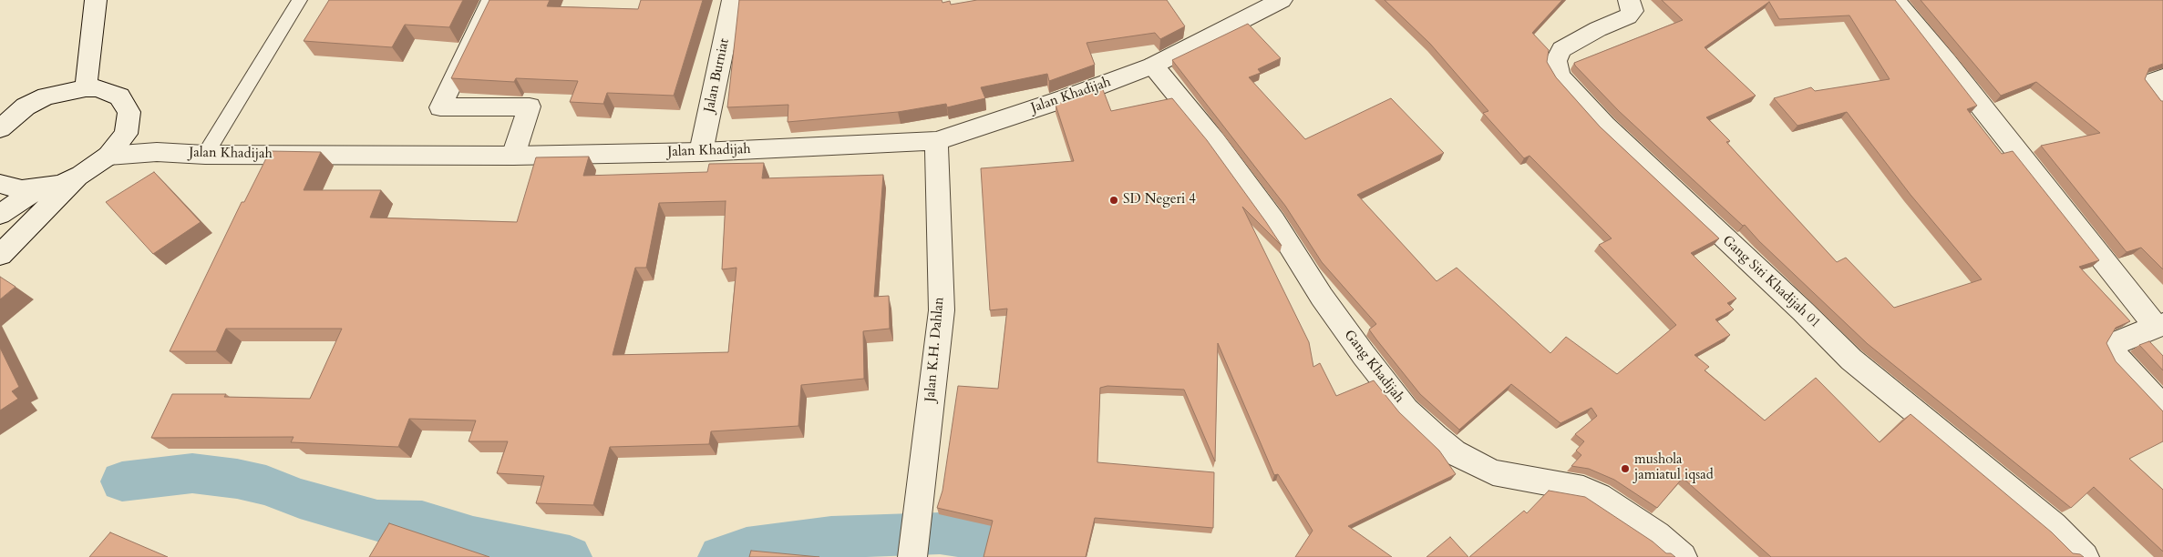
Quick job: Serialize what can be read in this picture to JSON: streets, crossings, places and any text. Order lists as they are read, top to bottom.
{
  "streets": {
    "street": [
      "Jalan Burniat",
      "Jalan Khadijah",
      "Gang Siti Khadijah 01",
      "Jalan K.H. Dahlan",
      "Gang Khadijah"
    ]
  },
  "crossings": [
    ["Jalan Burniat", "Jalan Khadijah"],
    ["Jalan Khadijah", "Jalan K.H. Dahlan"],
    ["Jalan Khadijah", "Gang Khadijah"]
  ],
  "places": ["SD Negeri 4", "mushola jamiatul iqsad"]
}
